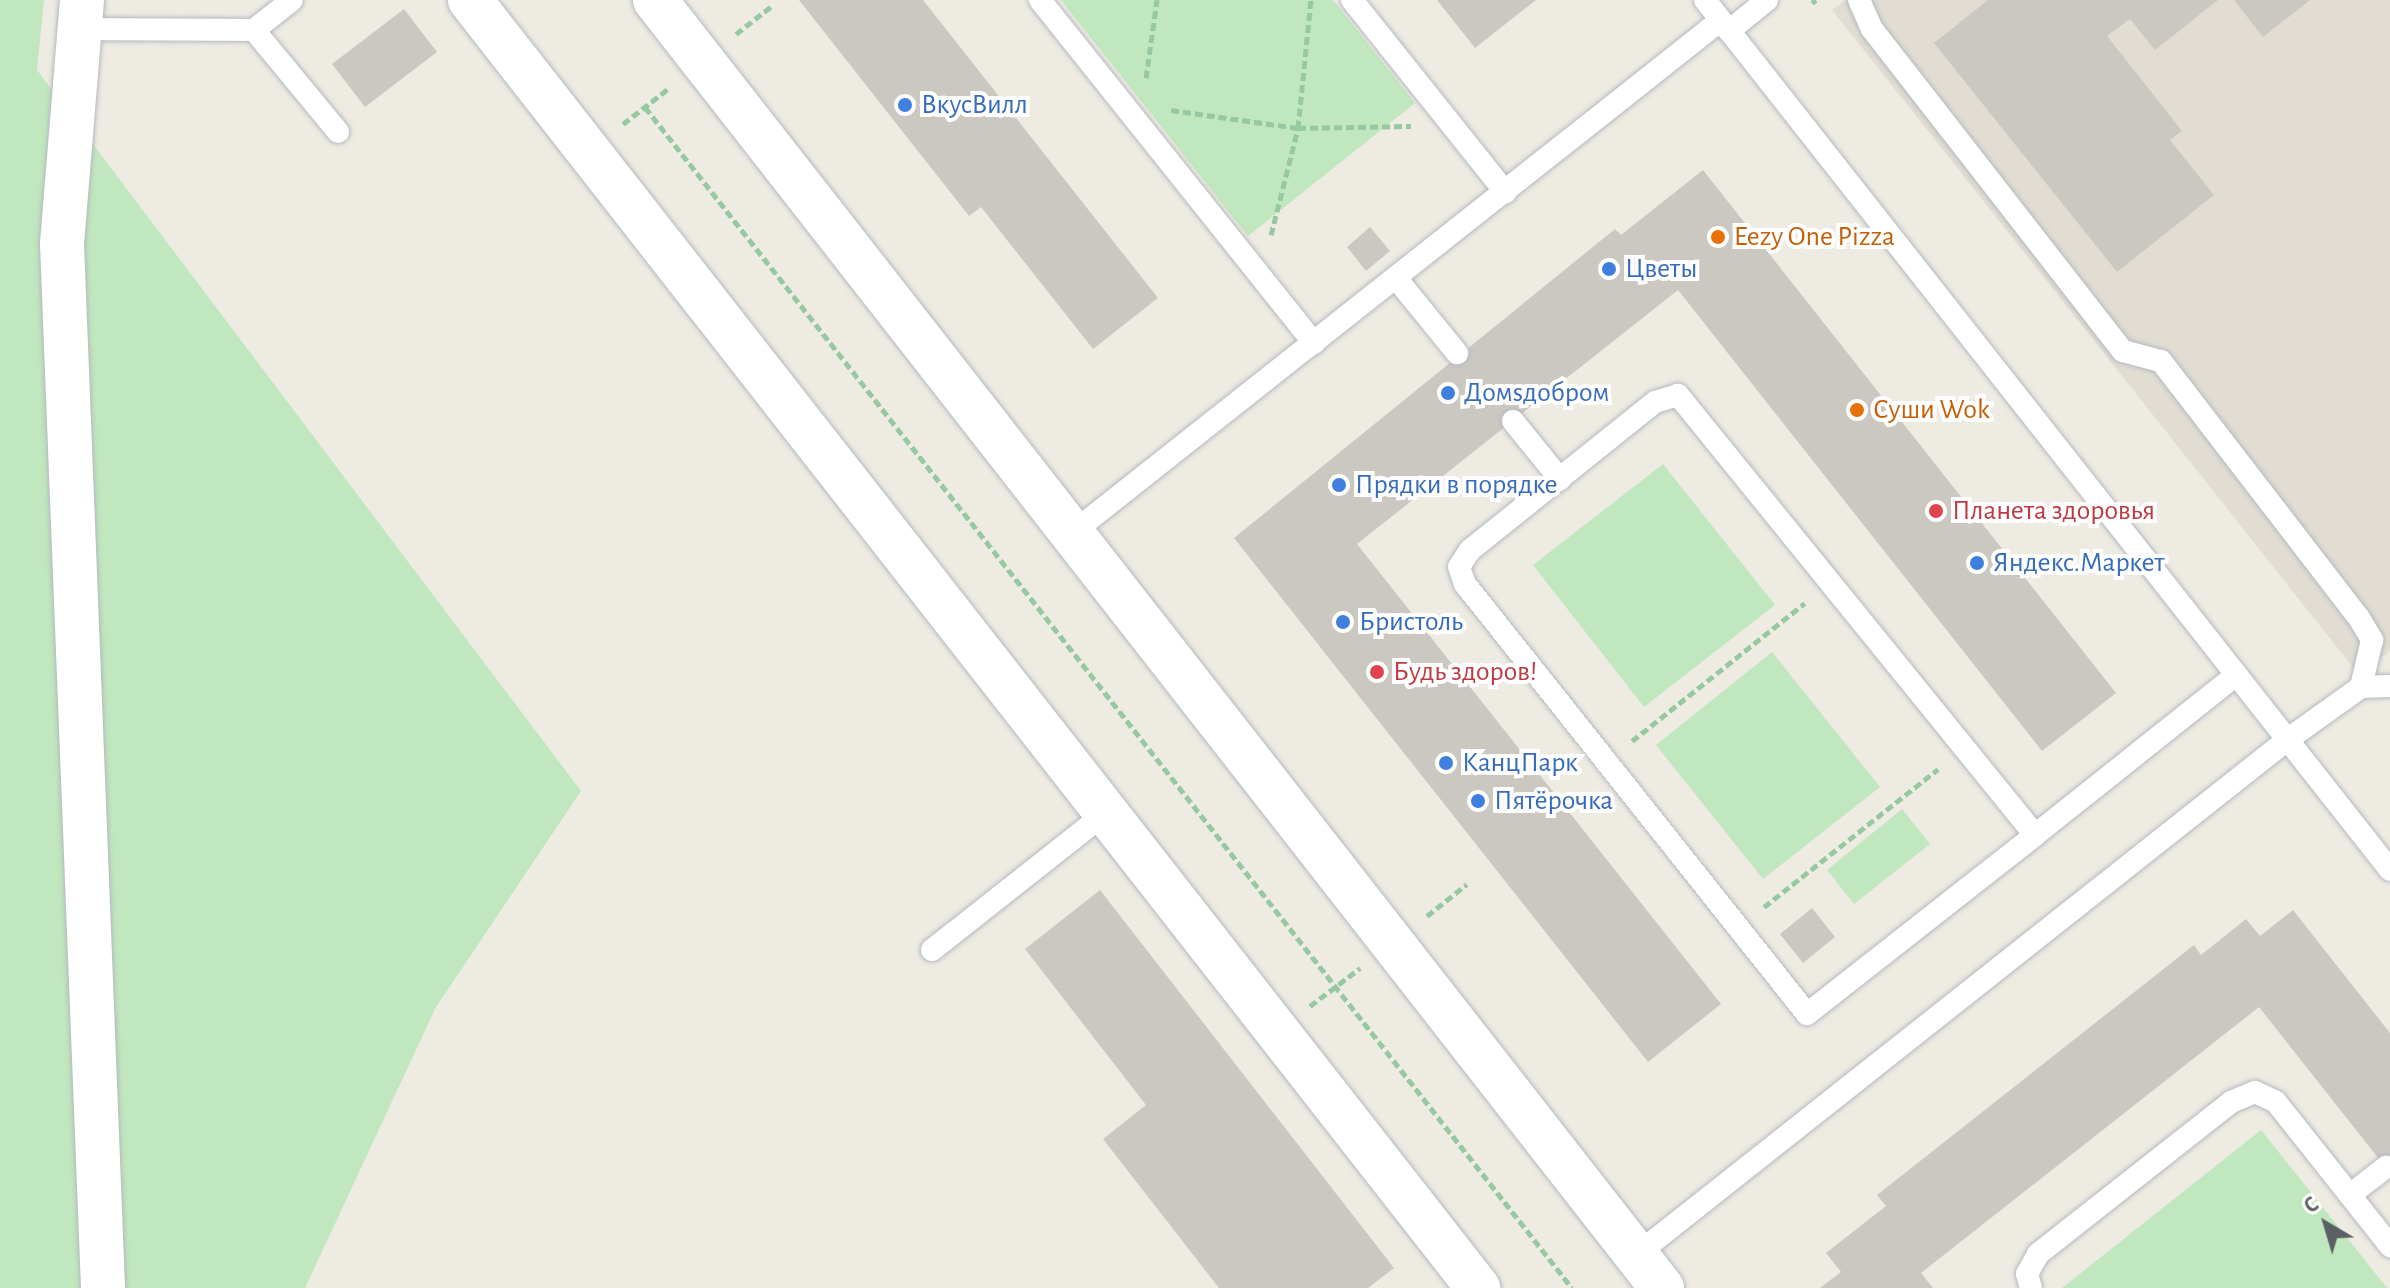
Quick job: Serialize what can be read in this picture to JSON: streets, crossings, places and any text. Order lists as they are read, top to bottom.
{
  "places": [
    "ВкусВилл",
    "Eezy One Pizza",
    "Цветы",
    "Домsдобром",
    "Суши Wok",
    "Прядки в порядке",
    "Планета здоровья",
    "Яндекс.Маркет",
    "Бристоль",
    "Будь здоров!",
    "КанцПарк",
    "Пятёрочка"
  ],
  "north": "top left"
}
